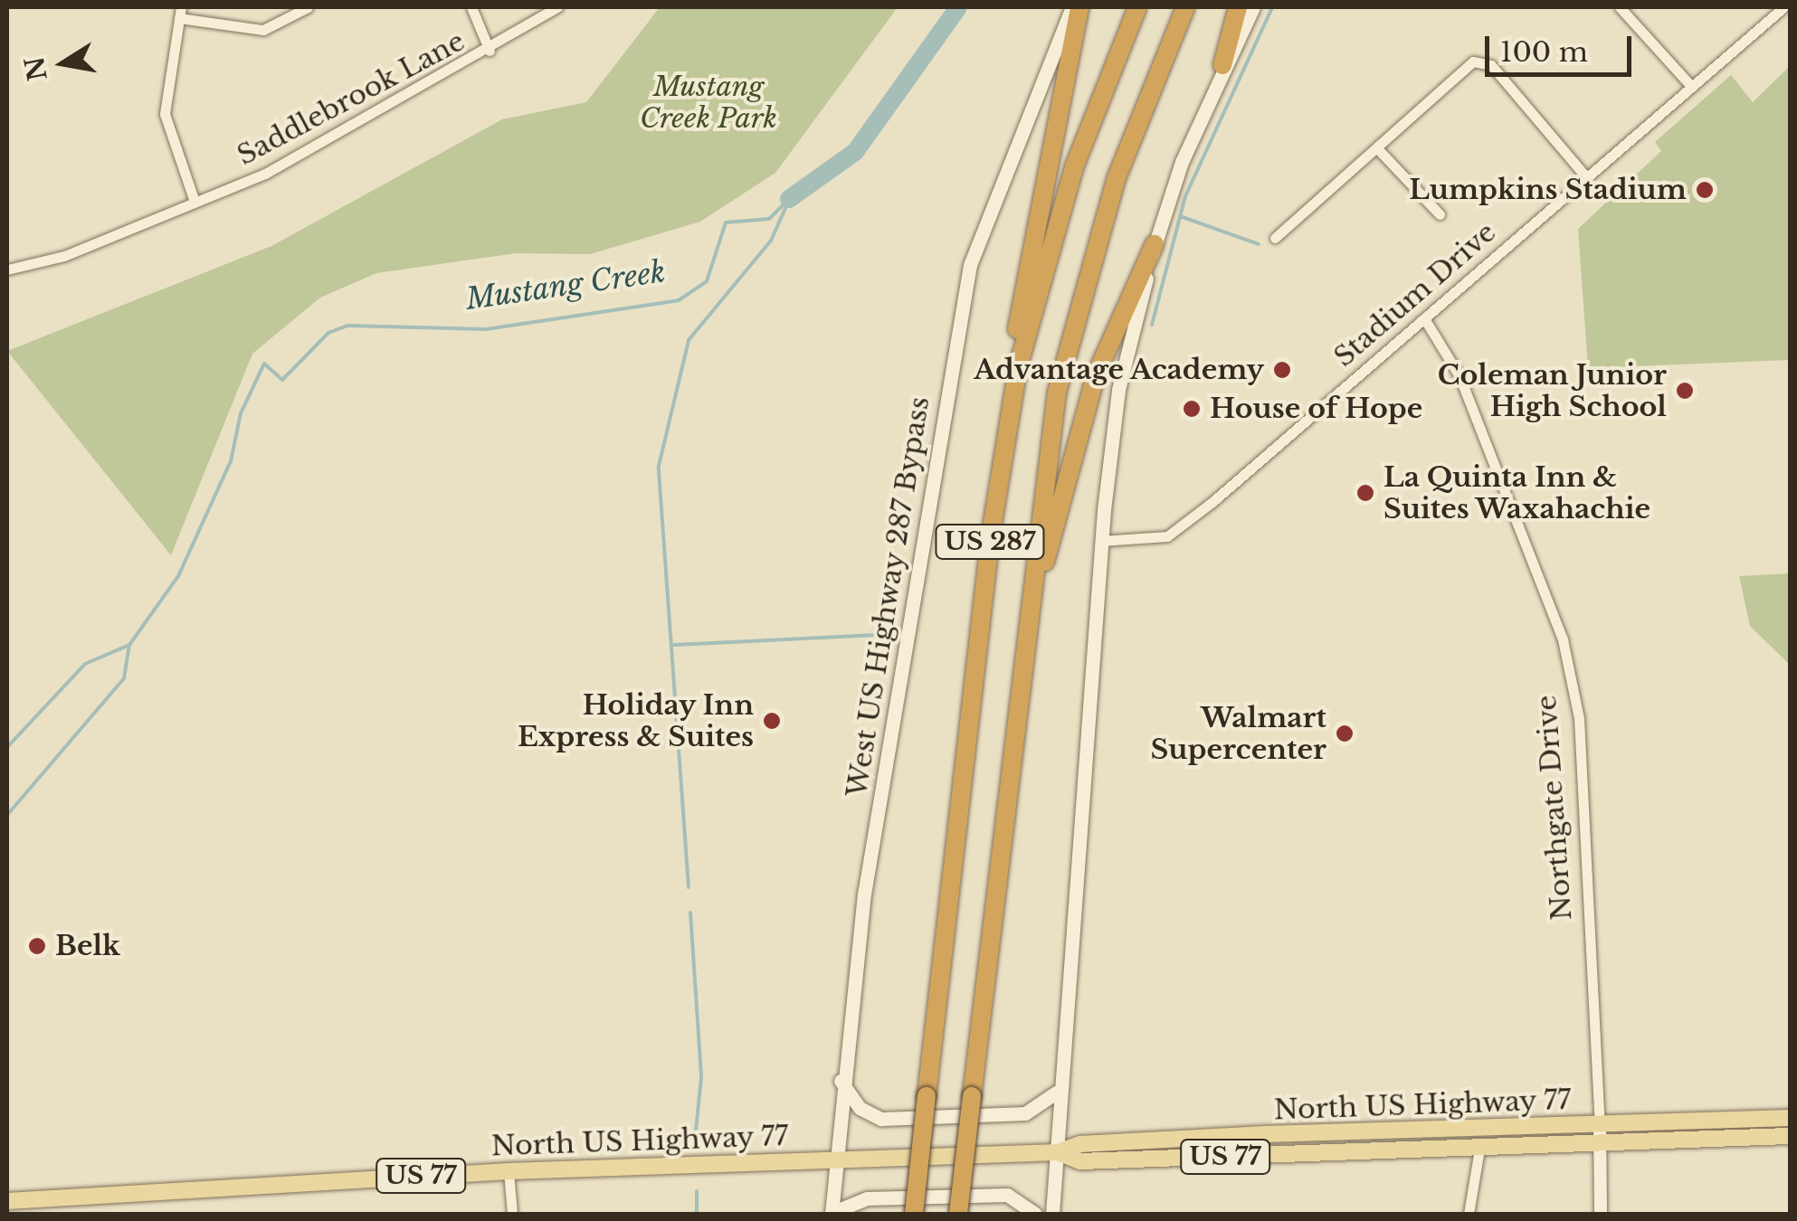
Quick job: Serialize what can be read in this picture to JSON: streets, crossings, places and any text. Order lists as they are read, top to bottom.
{
  "streets": {
    "highway": ["US 287"],
    "main road": ["West US Highway 287 Bypass", "North US Highway 77", "US 77"],
    "street": ["Saddlebrook Lane", "Stadium Drive", "Northgate Drive"]
  },
  "crossings": [
    ["Stadium Drive", "Northgate Drive"],
    ["West US Highway 287 Bypass", "North US Highway 77"],
    ["Northgate Drive", "North US Highway 77"]
  ],
  "water": ["Mustang Creek"],
  "parks": ["Mustang Creek Park"],
  "places": [
    "Lumpkins Stadium",
    "Advantage Academy",
    "Coleman Junior High School",
    "House of Hope",
    "La Quinta Inn & Suites Waxahachie",
    "Holiday Inn Express & Suites",
    "Walmart Supercenter",
    "Belk"
  ],
  "scale_bar": "100 m",
  "north": "left"
}
